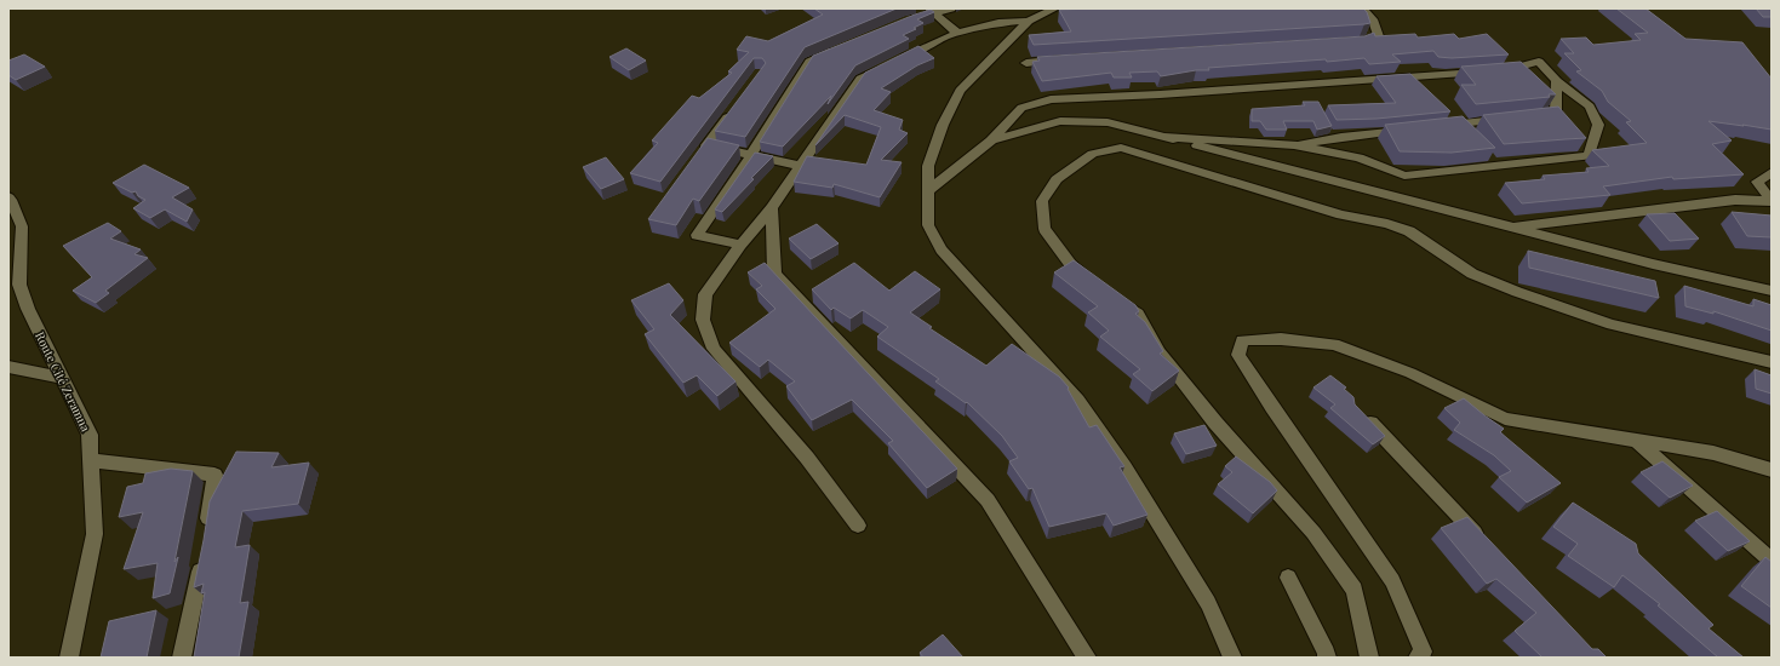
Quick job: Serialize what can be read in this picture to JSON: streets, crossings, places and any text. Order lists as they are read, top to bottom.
{
  "streets": {
    "street": ["Route Cité Zeramna"]
  }
}
